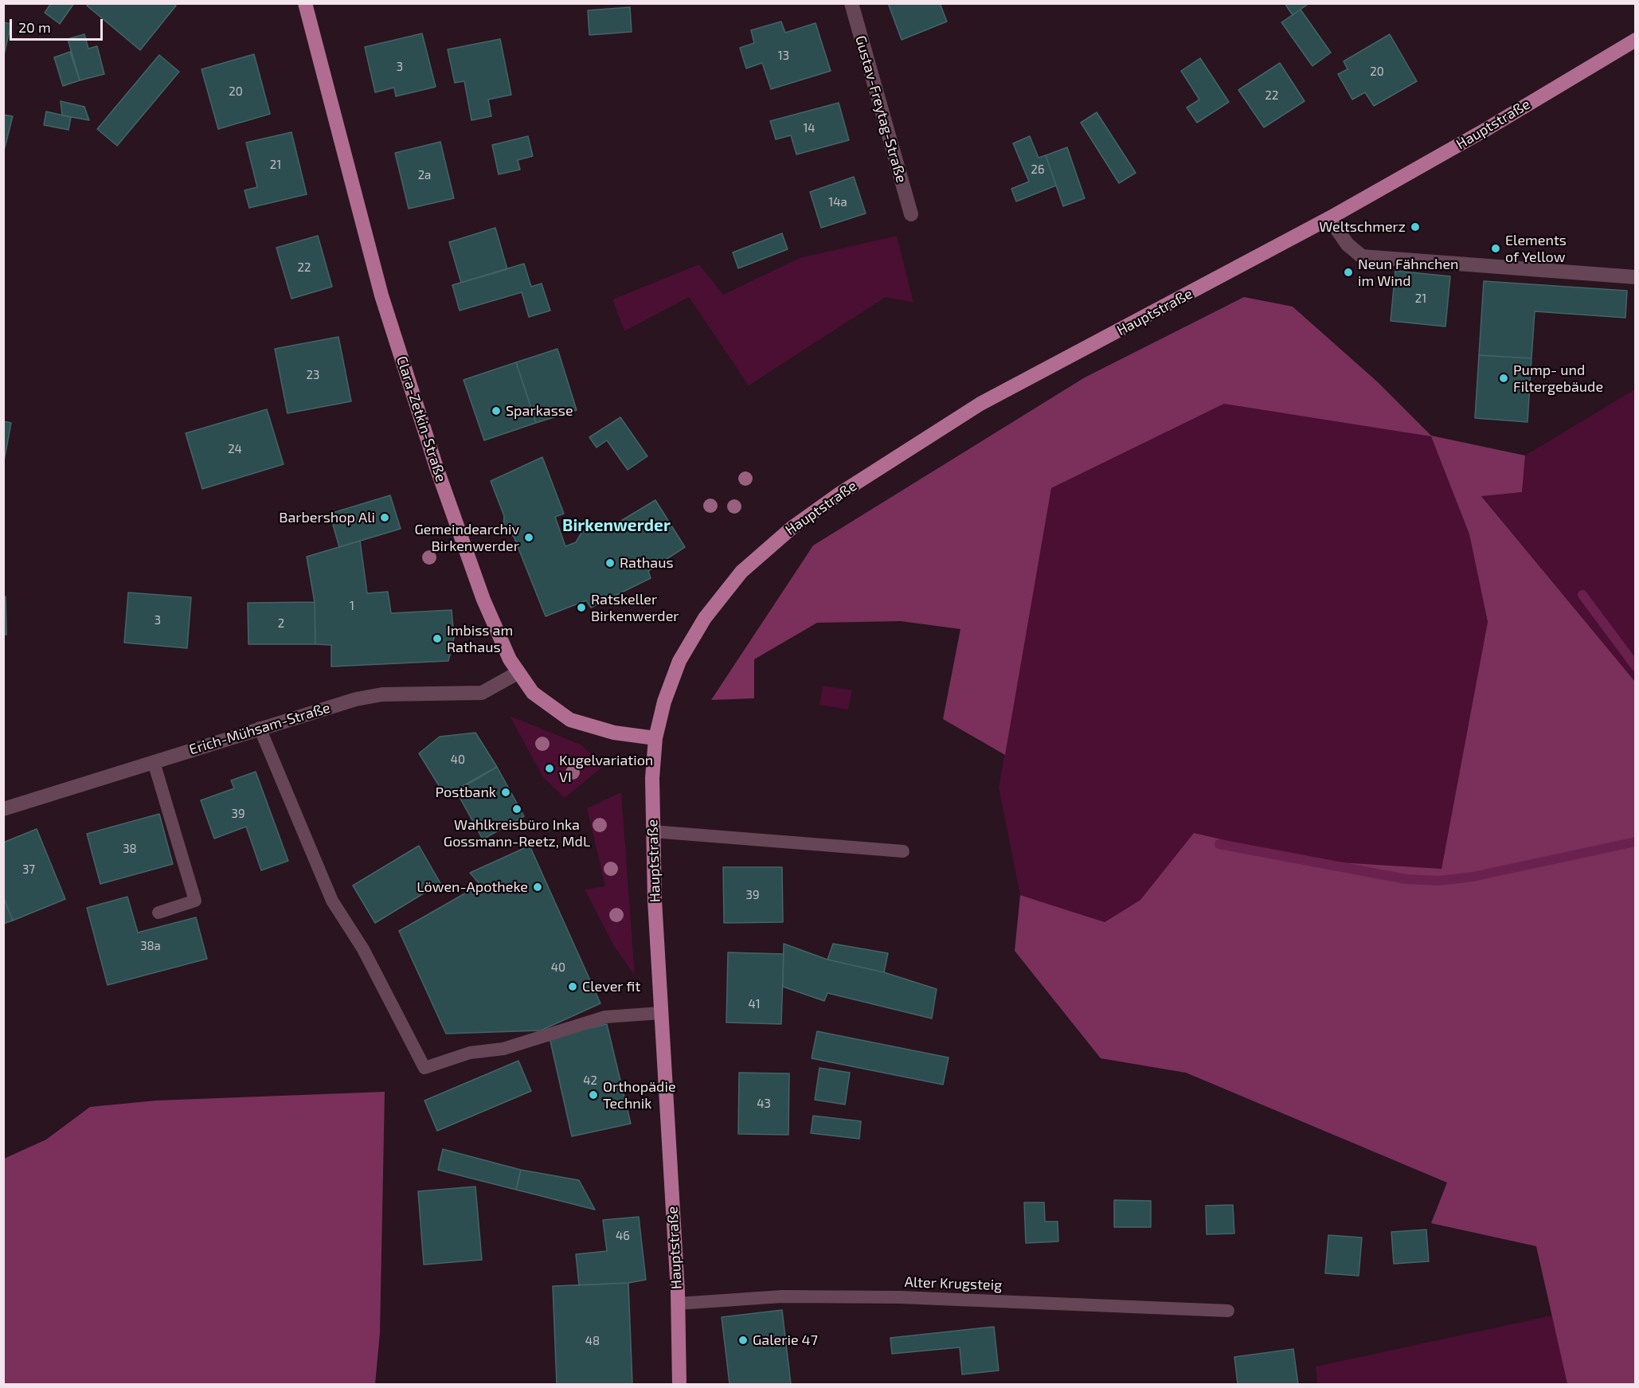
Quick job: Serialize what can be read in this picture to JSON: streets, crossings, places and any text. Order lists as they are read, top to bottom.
{
  "streets": {
    "main road": ["Hauptstraße", "Clara-Zetkin-Straße"],
    "street": ["Gustav-Freytag-Straße", "Erich-Mühsam-Straße"],
    "lane": ["Alter Krugsteig"]
  },
  "crossings": [
    ["Hauptstraße", "Clara-Zetkin-Straße"],
    ["Hauptstraße", "Alter Krugsteig"],
    ["Clara-Zetkin-Straße", "Erich-Mühsam-Straße"]
  ],
  "districts": ["Birkenwerder"],
  "places": [
    "Weltschmerz",
    "Elements of Yellow",
    "Neun Fähnchen im Wind",
    "Pump- und Filtergebäude",
    "Sparkasse",
    "Barbershop Ali",
    "Gemeindearchiv Birkenwerder",
    "Rathaus",
    "Ratskeller Birkenwerder",
    "Imbiss am Rathaus",
    "Kugelvariation VI",
    "Postbank",
    "Wahlkreisbüro Inka Gossmann-Reetz, MdL",
    "Löwen-Apotheke",
    "Clever fit",
    "Orthopädie Technik",
    "Galerie 47"
  ],
  "house_numbers": [
    "13",
    "3",
    "20",
    "20",
    "22",
    "14",
    "21",
    "26",
    "2a",
    "14a",
    "22",
    "21",
    "23",
    "24",
    "1",
    "3",
    "2",
    "40",
    "39",
    "38",
    "37",
    "39",
    "38a",
    "40",
    "41",
    "42",
    "43",
    "46",
    "48"
  ],
  "scale_bar": "20 m"
}
